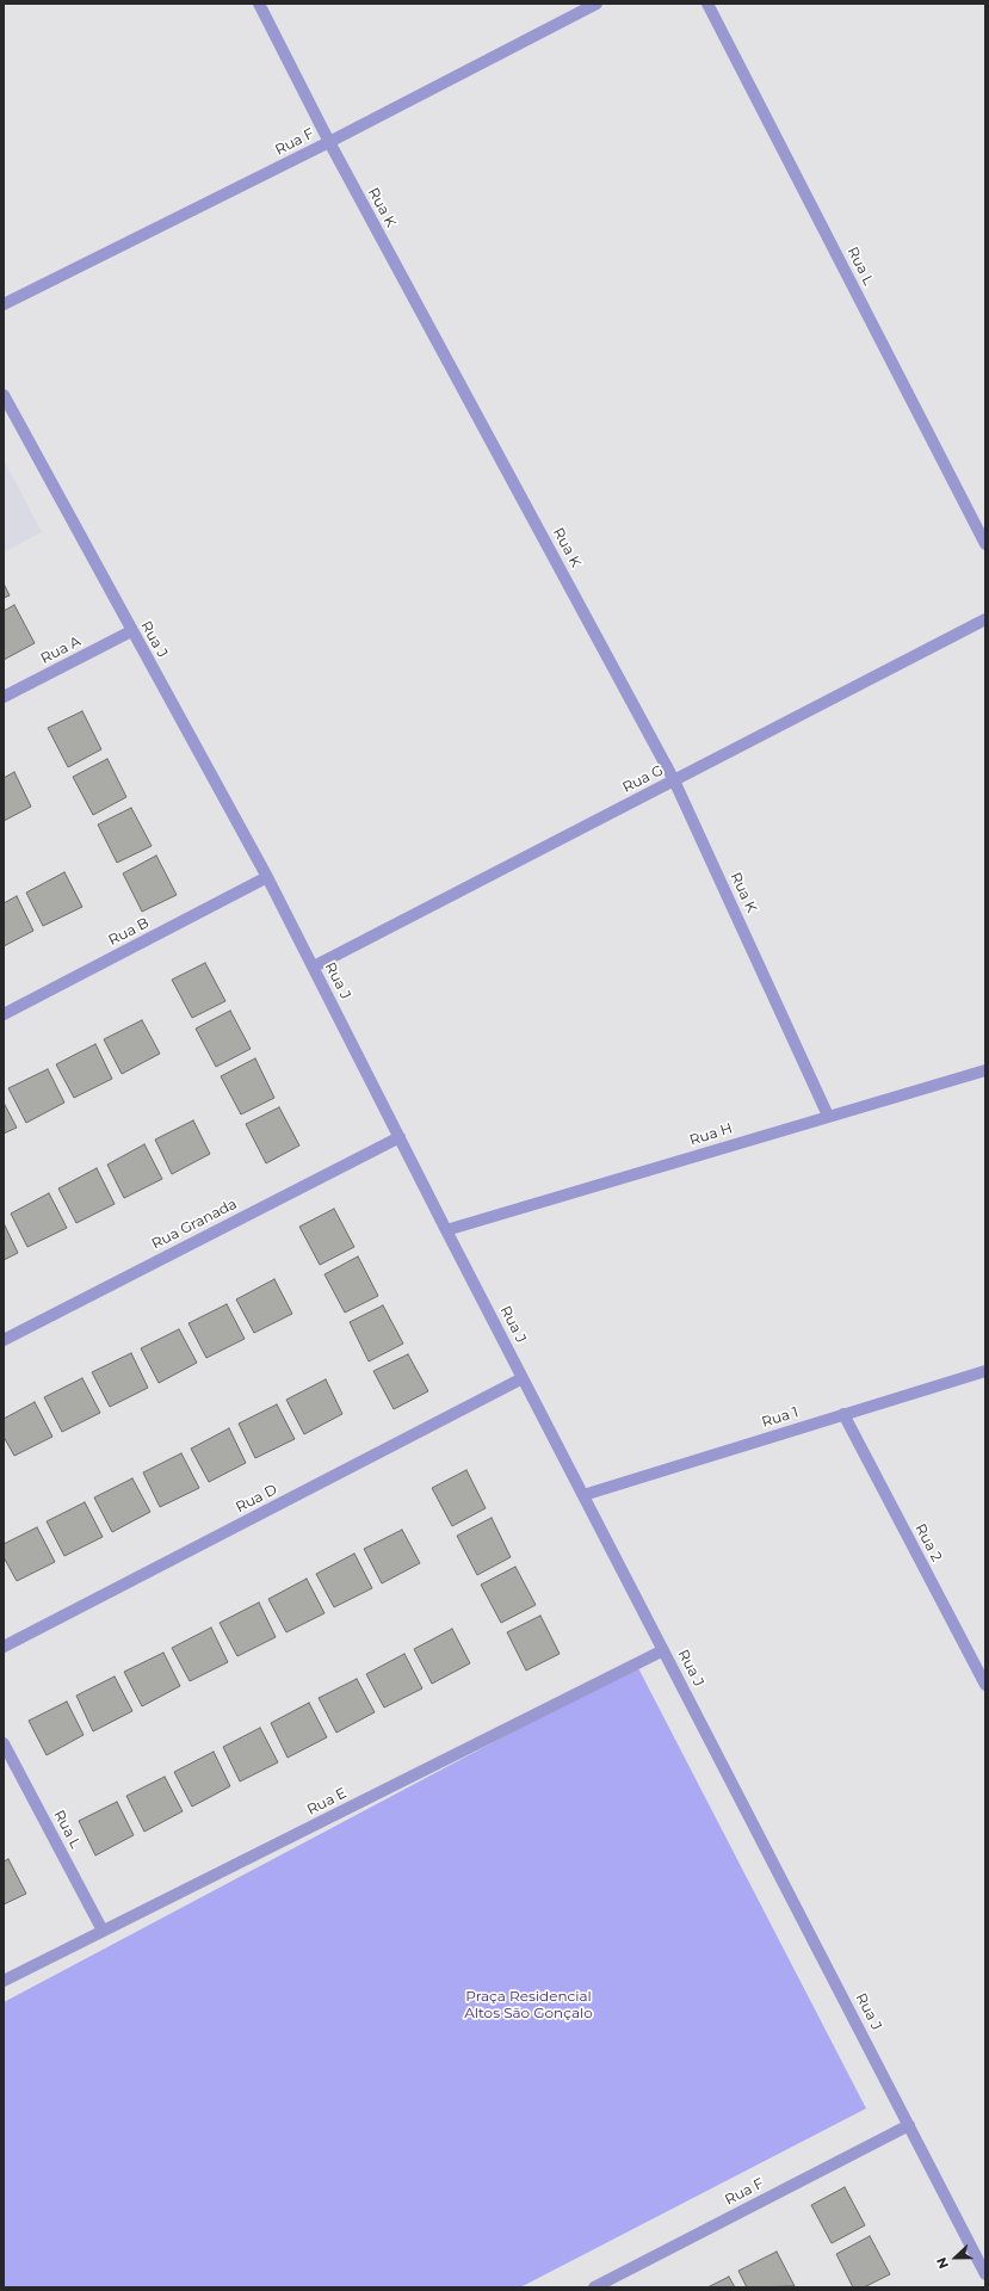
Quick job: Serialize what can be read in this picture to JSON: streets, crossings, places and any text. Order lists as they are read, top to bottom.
{
  "streets": {
    "street": [
      "Rua F",
      "Rua K",
      "Rua L",
      "Rua J",
      "Rua A",
      "Rua G",
      "Rua B",
      "Rua H",
      "Rua Granada",
      "Rua 1",
      "Rua D",
      "Rua 2",
      "Rua E"
    ]
  },
  "crossings": [
    ["Rua F", "Rua K"],
    ["Rua F", "Rua J"],
    ["Rua K", "Rua G"],
    ["Rua K", "Rua H"],
    ["Rua L", "Rua E"],
    ["Rua J", "Rua A"],
    ["Rua J", "Rua G"],
    ["Rua J", "Rua B"],
    ["Rua J", "Rua H"],
    ["Rua J", "Rua Granada"],
    ["Rua J", "Rua 1"],
    ["Rua J", "Rua D"],
    ["Rua J", "Rua E"],
    ["Rua 1", "Rua 2"]
  ],
  "parks": ["Praça Residencial Altos São Gonçalo"],
  "north": "left"
}
